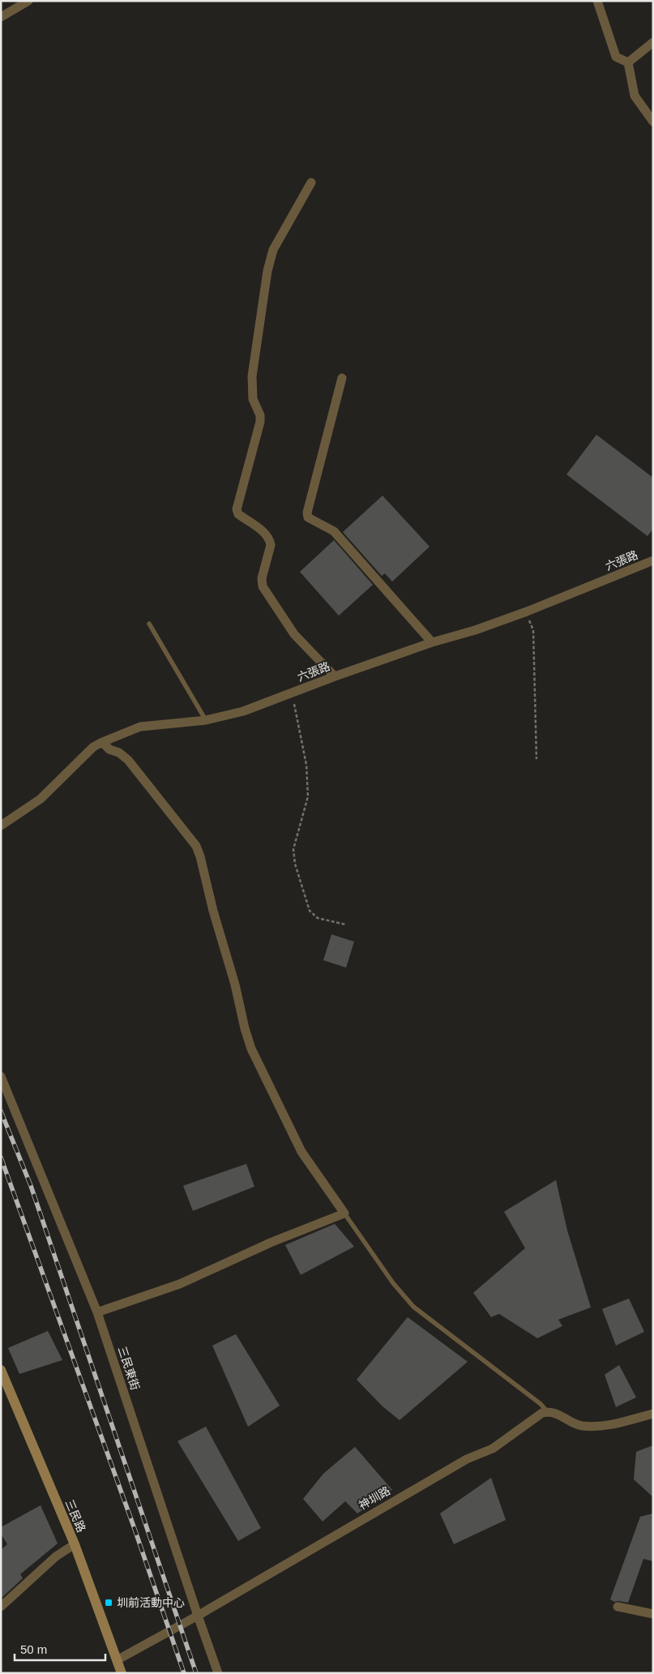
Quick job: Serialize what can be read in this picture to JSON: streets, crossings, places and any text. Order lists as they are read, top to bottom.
{
  "streets": {
    "street": [
      "六張路",
      "三民東街",
      "神圳路",
      "三民路"
    ]
  },
  "crossings": [
    ["三民東街", "神圳路"],
    ["神圳路", "三民路"]
  ],
  "places": {
    "transit": ["圳前活動中心"]
  },
  "scale_bar": "50 m"
}
